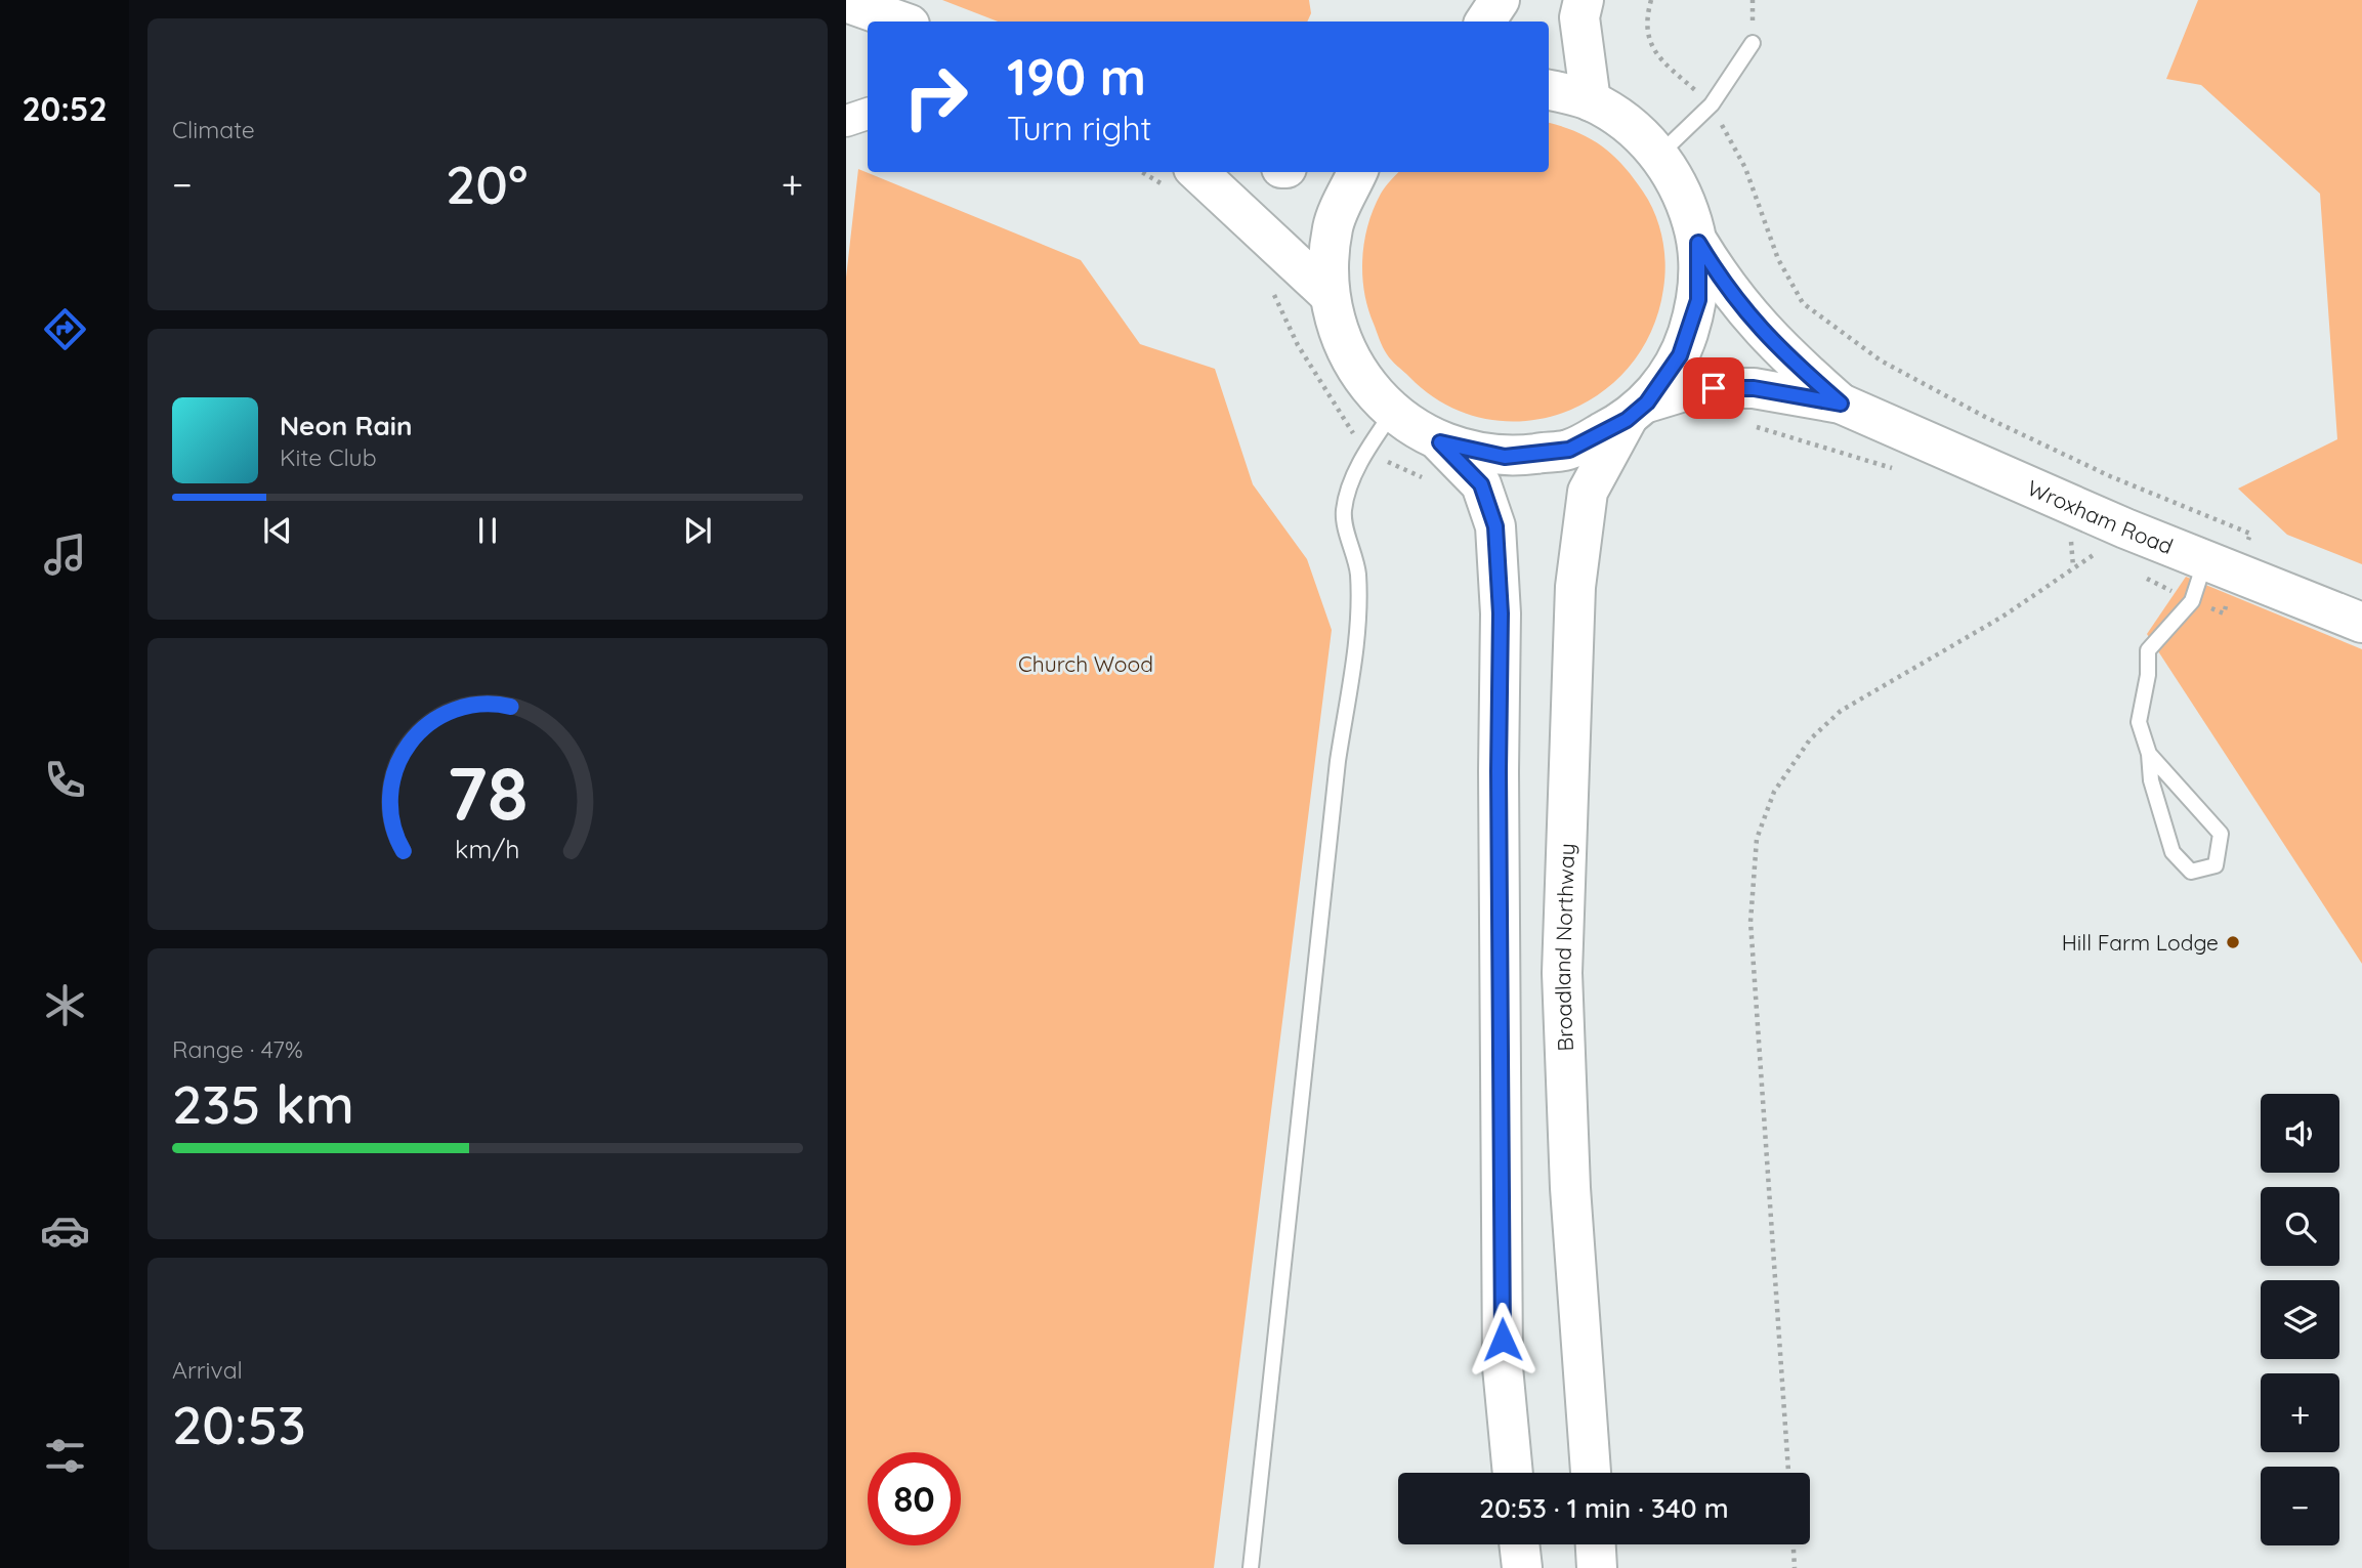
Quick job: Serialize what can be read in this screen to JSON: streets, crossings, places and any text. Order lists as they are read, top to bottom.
{
  "streets": {
    "main road": ["Wroxham Road", "Broadland Northway"]
  },
  "crossings": [
    ["Wroxham Road", "Broadland Northway"]
  ],
  "parks": ["Church Wood"],
  "places": ["Hill Farm Lodge"],
  "page": {
    "tabs": "20:52",
    "tile": [
      "Climate",
      ["Range · 47%", "235 km"],
      ["Arrival", "20:53"]
    ],
    "turn": ["190 m", "Turn right"],
    "heat": ["−", "20°", "+"],
    "song": ["Neon Rain", "Kite Club"],
    "map_buttons": ["+", "−"],
    "limit": "80",
    "trip": "20:53 · 1 min · 340 m",
    "gauge": ["78", "km/h"]
  }
}
